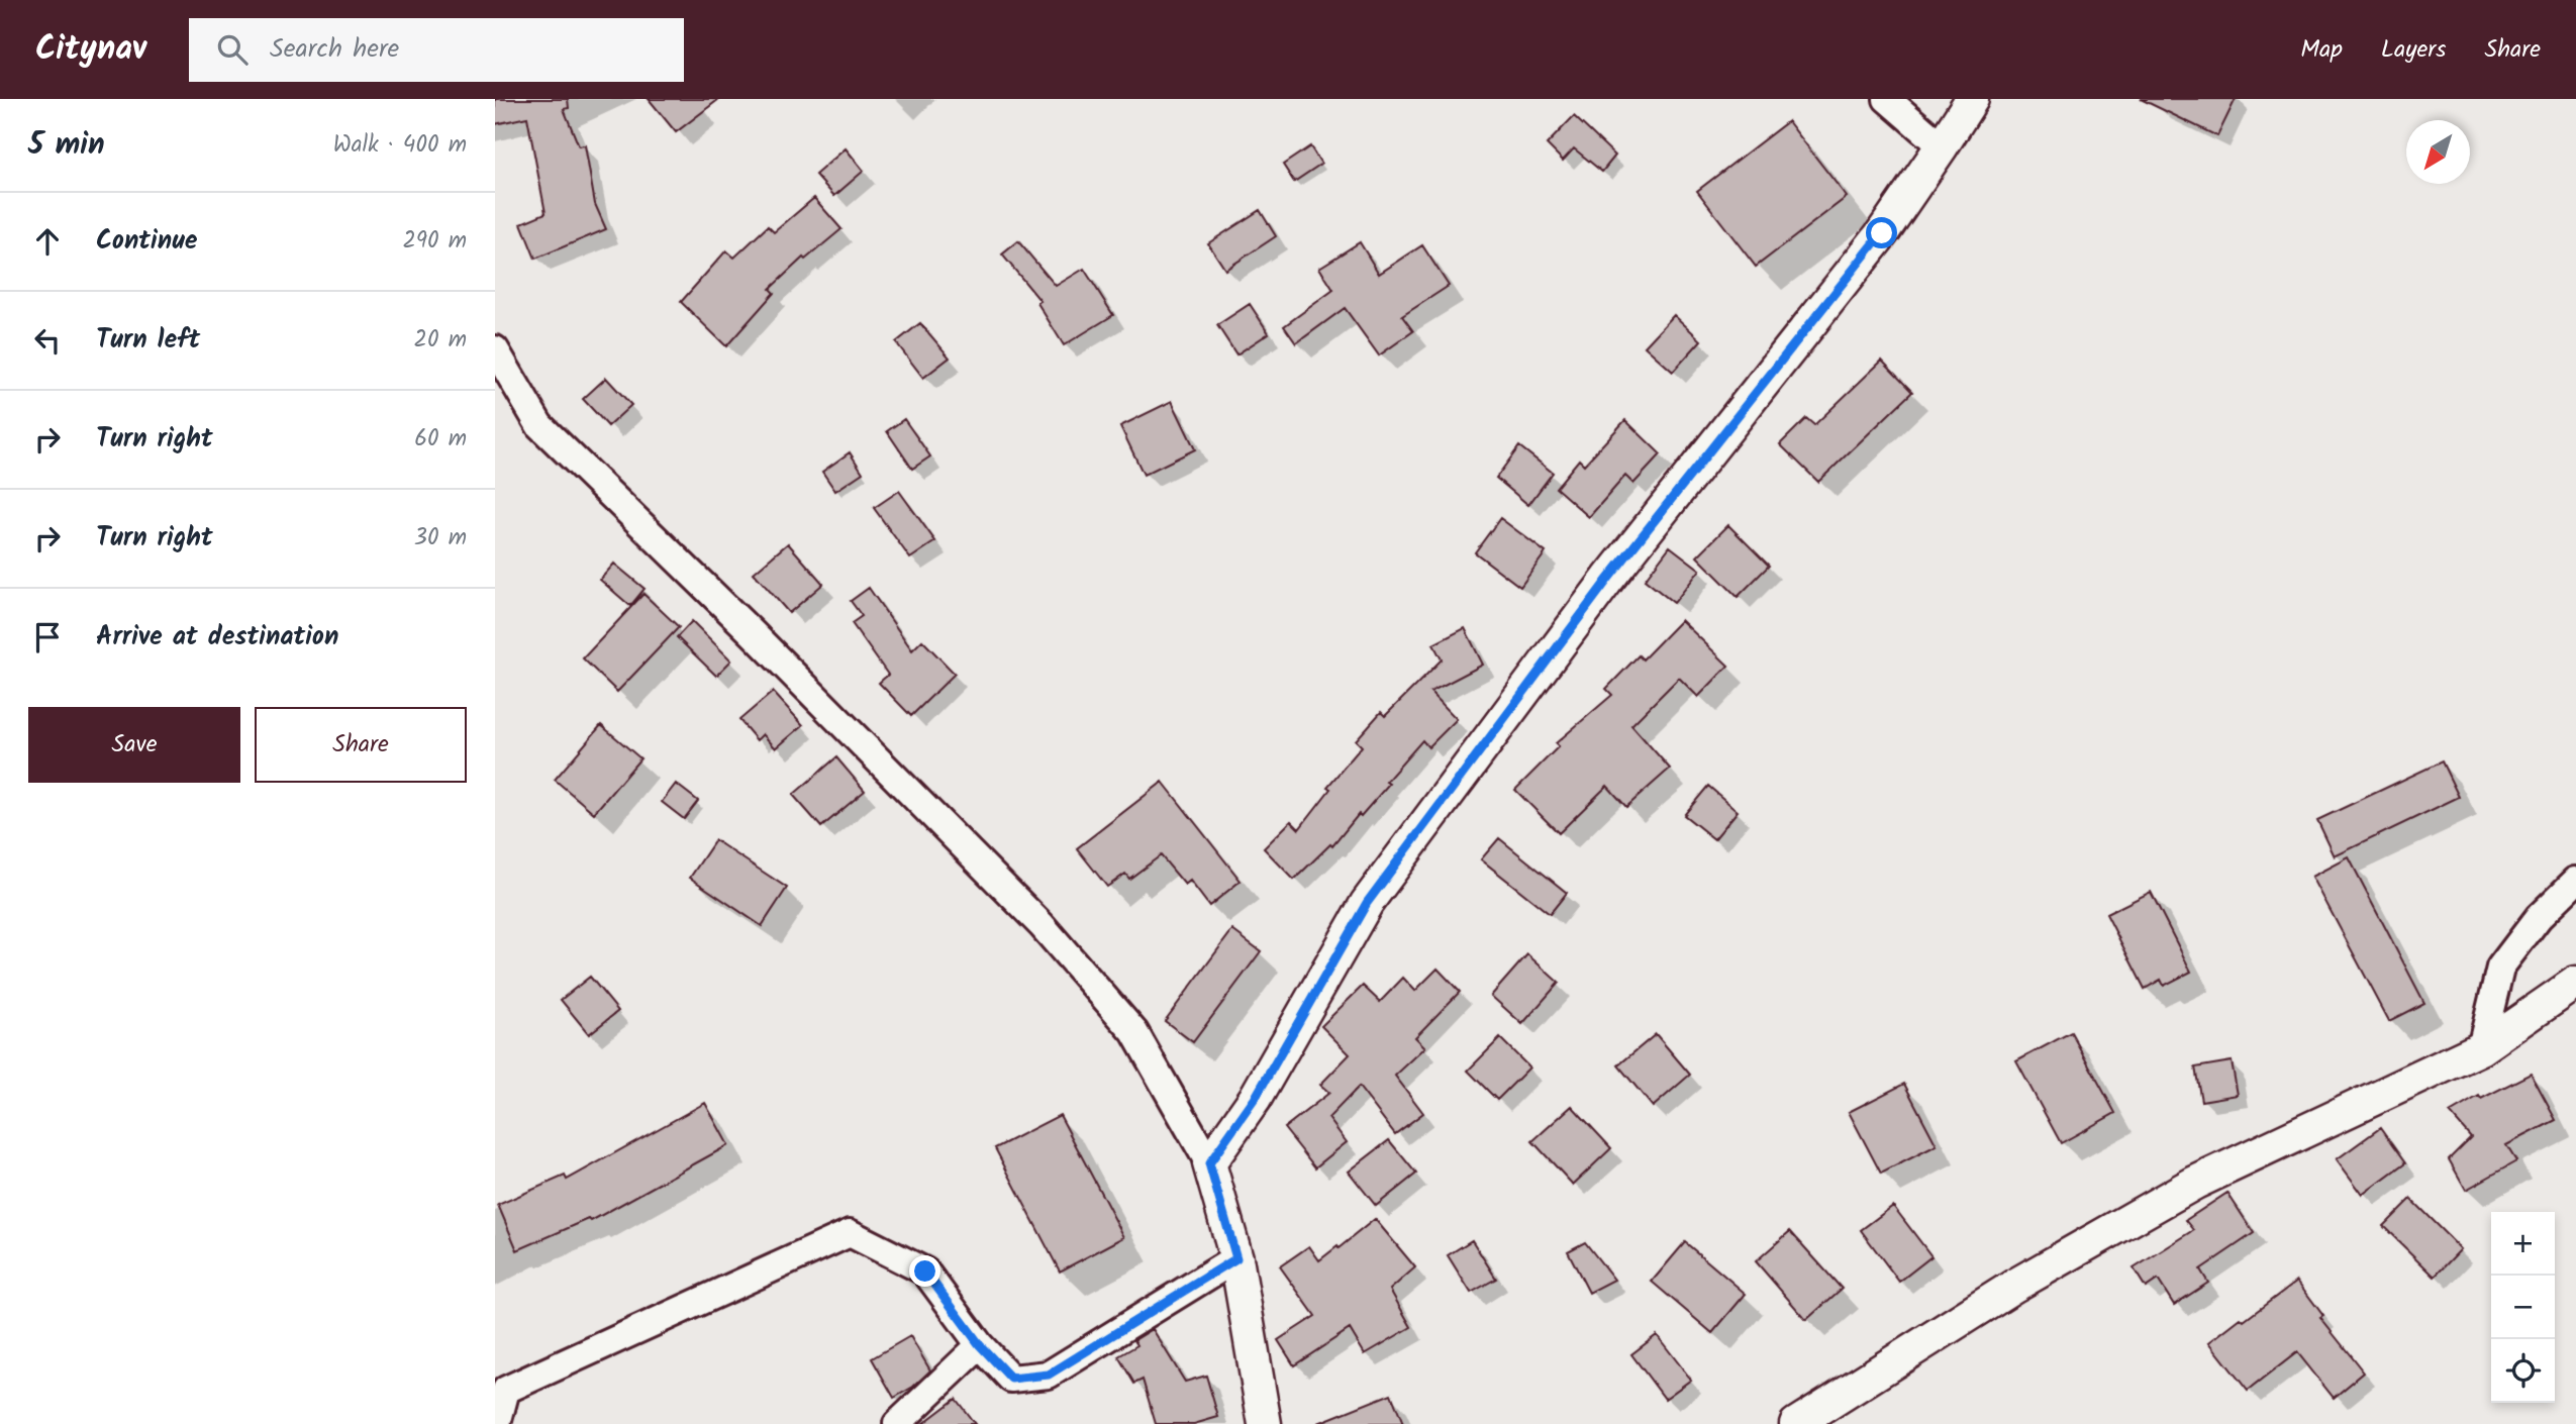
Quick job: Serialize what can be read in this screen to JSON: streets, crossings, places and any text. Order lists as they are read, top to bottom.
{
  "north": "bottom left",
  "page": {
    "header": "Citynav",
    "search": "Search here",
    "nav": ["Map", "Layers", "Share"],
    "heading": ["5 min", "Walk · 400 m"],
    "list": [
      ["Continue", "290 m"],
      ["Turn left", "20 m"],
      ["Turn right", "60 m"],
      ["Turn right", "30 m"],
      "Arrive at destination"
    ],
    "buttons": ["Save", "Share"],
    "map_buttons": ["+", "−"]
  }
}
